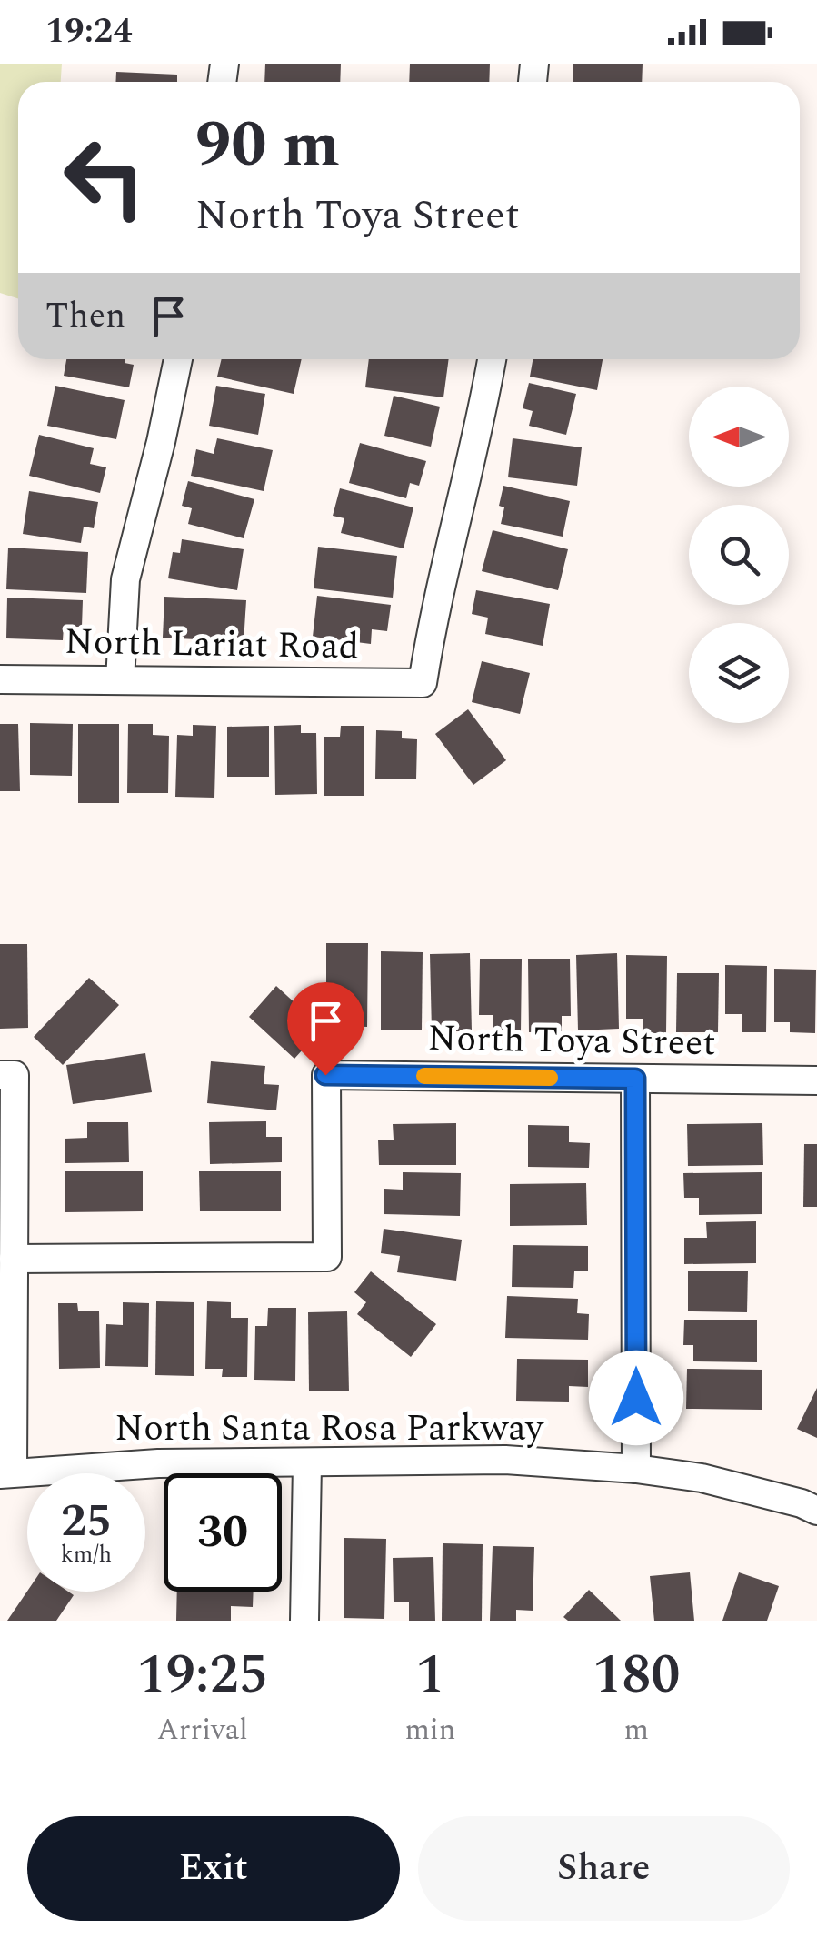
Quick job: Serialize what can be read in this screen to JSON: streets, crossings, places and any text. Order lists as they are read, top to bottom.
{
  "streets": {
    "street": ["North Lariat Road", "North Toya Street", "North Santa Rosa Parkway"]
  },
  "north": "left",
  "page": {
    "status": "19:24",
    "turn": ["90 m", "North Toya Street"],
    "then": "Then",
    "speed": "25 km/h",
    "limit": "30",
    "eta": [
      "19:25",
      "Arrival",
      "1",
      "min",
      "180",
      "m"
    ],
    "buttons": ["Exit", "Share"]
  }
}
